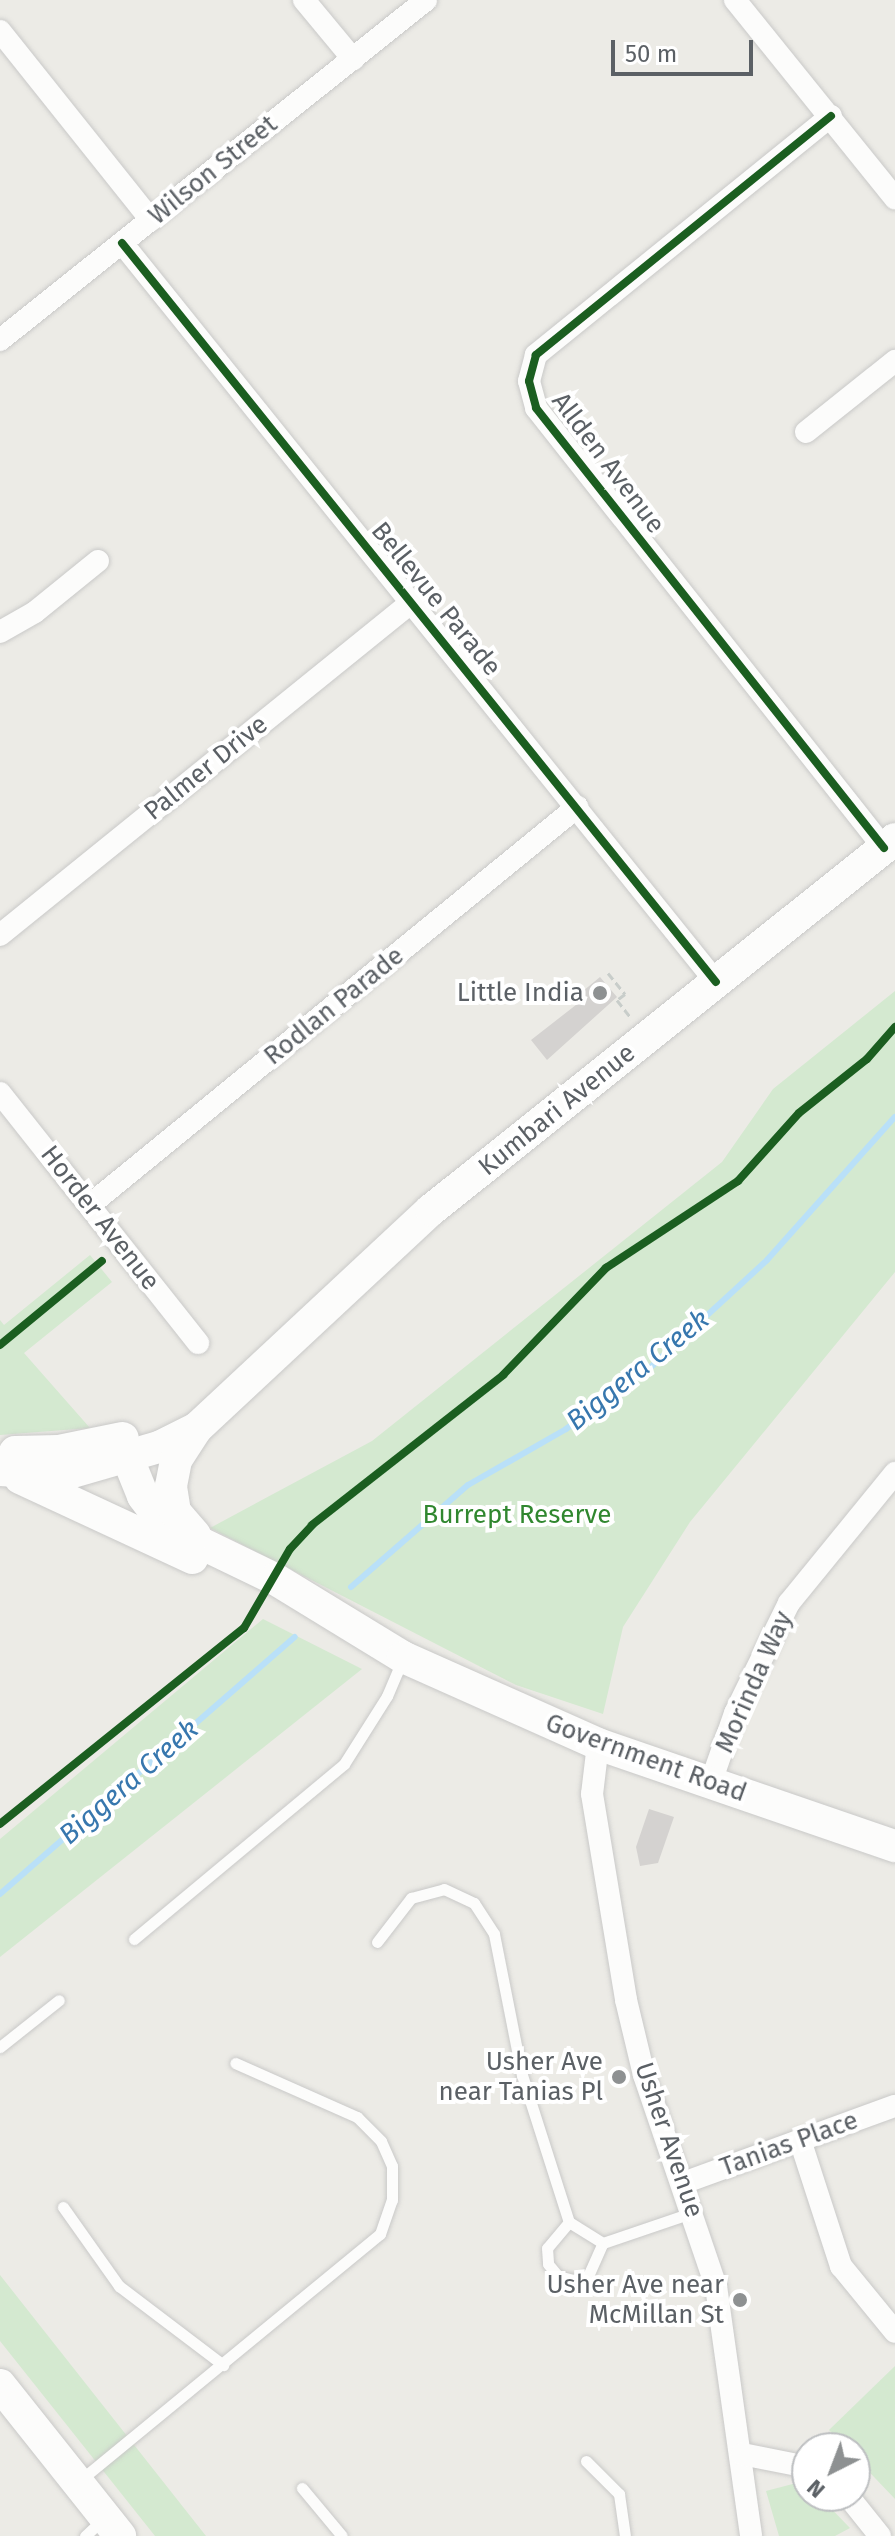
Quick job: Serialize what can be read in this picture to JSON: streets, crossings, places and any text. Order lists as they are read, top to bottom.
{
  "streets": {
    "main road": ["Kumbari Avenue", "Government Road"],
    "street": [
      "Wilson Street",
      "Allden Avenue",
      "Bellevue Parade",
      "Palmer Drive",
      "Rodlan Parade",
      "Horder Avenue",
      "Morinda Way",
      "Usher Avenue",
      "Tanias Place"
    ]
  },
  "crossings": [
    ["Wilson Street", "Bellevue Parade"],
    ["Allden Avenue", "Kumbari Avenue"],
    ["Bellevue Parade", "Palmer Drive"],
    ["Bellevue Parade", "Rodlan Parade"],
    ["Bellevue Parade", "Kumbari Avenue"],
    ["Rodlan Parade", "Horder Avenue"],
    ["Kumbari Avenue", "Government Road"],
    ["Morinda Way", "Government Road"],
    ["Government Road", "Usher Avenue"],
    ["Usher Avenue", "Tanias Place"]
  ],
  "water": ["Biggera Creek"],
  "parks": ["Burrept Reserve"],
  "places": ["Little India", "Usher Ave near Tanias Pl", "Usher Ave near McMillan St"],
  "scale_bar": "50 m",
  "north": "bottom left"
}
